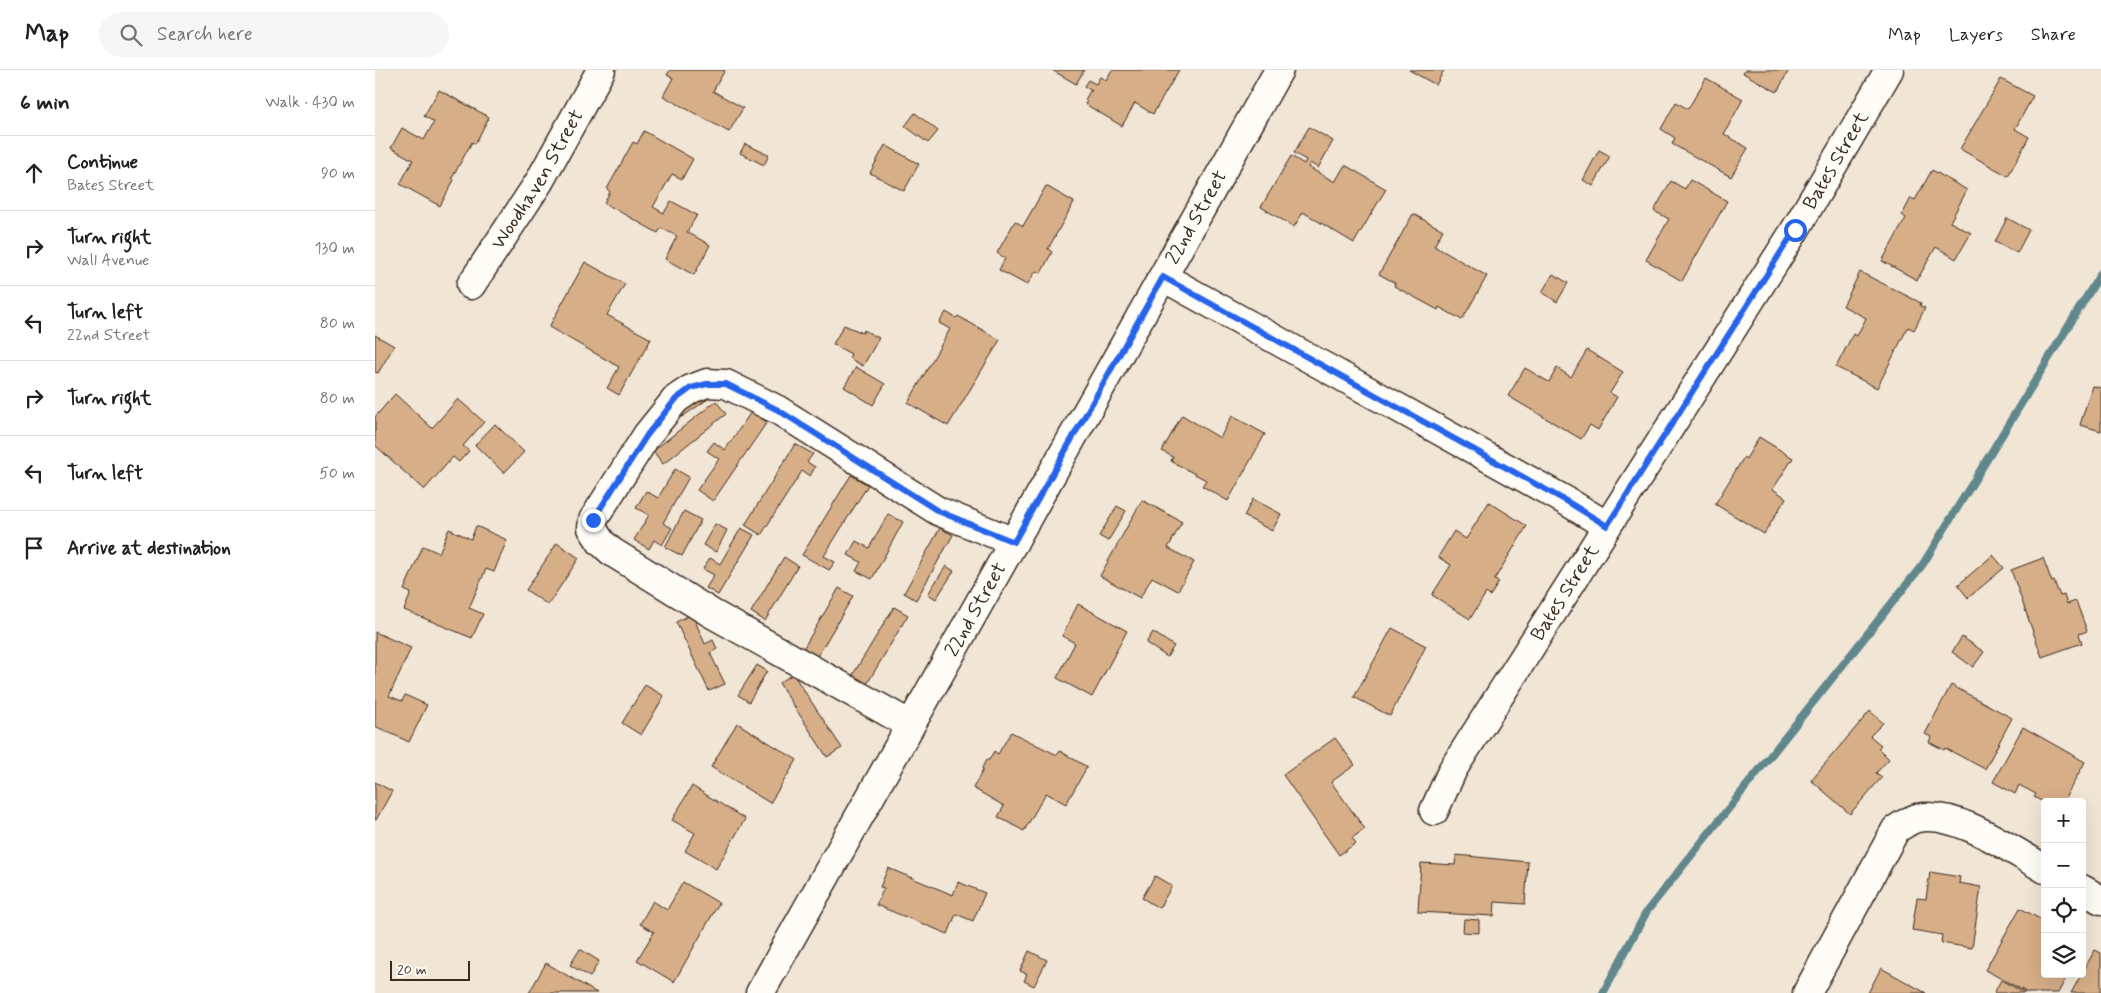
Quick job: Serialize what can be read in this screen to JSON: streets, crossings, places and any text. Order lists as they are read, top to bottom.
{
  "streets": {
    "street": ["Bates Street", "Woodhaven Street", "22nd Street"]
  },
  "scale_bar": "20 m",
  "page": {
    "header": "Map",
    "search": "Search here",
    "nav": ["Map", "Layers", "Share"],
    "heading": ["6 min", "Walk · 430 m"],
    "list": [
      ["Continue", "Bates Street", "90 m"],
      ["Turn right", "Wall Avenue", "130 m"],
      ["Turn left", "22nd Street", "80 m"],
      ["Turn right", "80 m"],
      ["Turn left", "50 m"],
      "Arrive at destination"
    ],
    "map_buttons": ["+", "−"],
    "scale": "20 m"
  }
}
